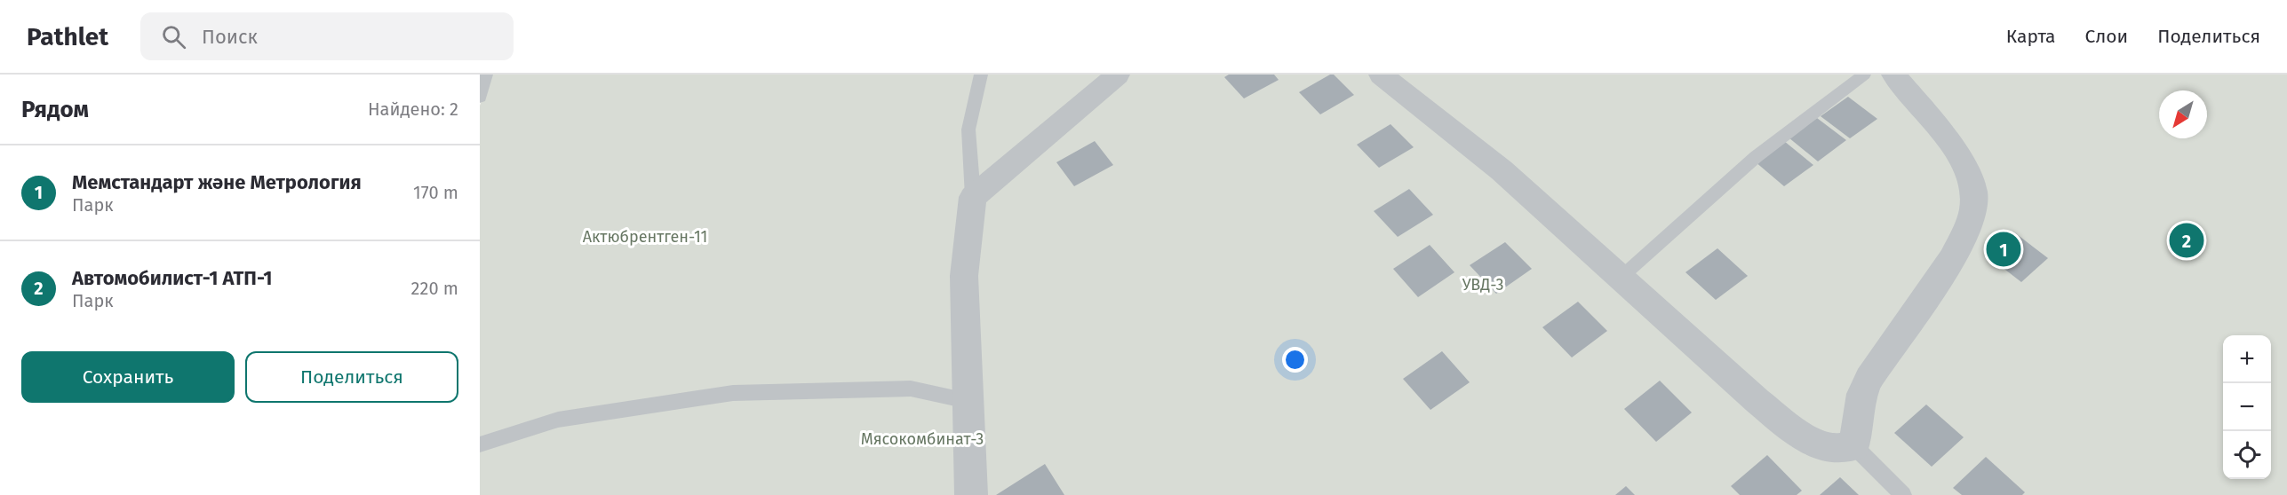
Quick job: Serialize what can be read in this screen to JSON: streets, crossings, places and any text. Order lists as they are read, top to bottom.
{
  "parks": ["Актюбрентген-11", "УВД-3", "Мясокомбинат-3"],
  "north": "bottom left",
  "page": {
    "header": "Pathlet",
    "search": "Поиск",
    "nav": ["Карта", "Слои", "Поделиться"],
    "heading": ["Рядом", "Найдено: 2"],
    "list": [
      {
        "mark": "1",
        "name": "Мемстандарт және Метрология",
        "note": "Парк",
        "value": "170 m"
      },
      {
        "mark": "2",
        "name": "Автомобилист-1 АТП-1",
        "note": "Парк",
        "value": "220 m"
      }
    ],
    "pins": ["2", "1"],
    "buttons": ["Сохранить", "Поделиться"],
    "map_buttons": ["+", "−"]
  }
}
